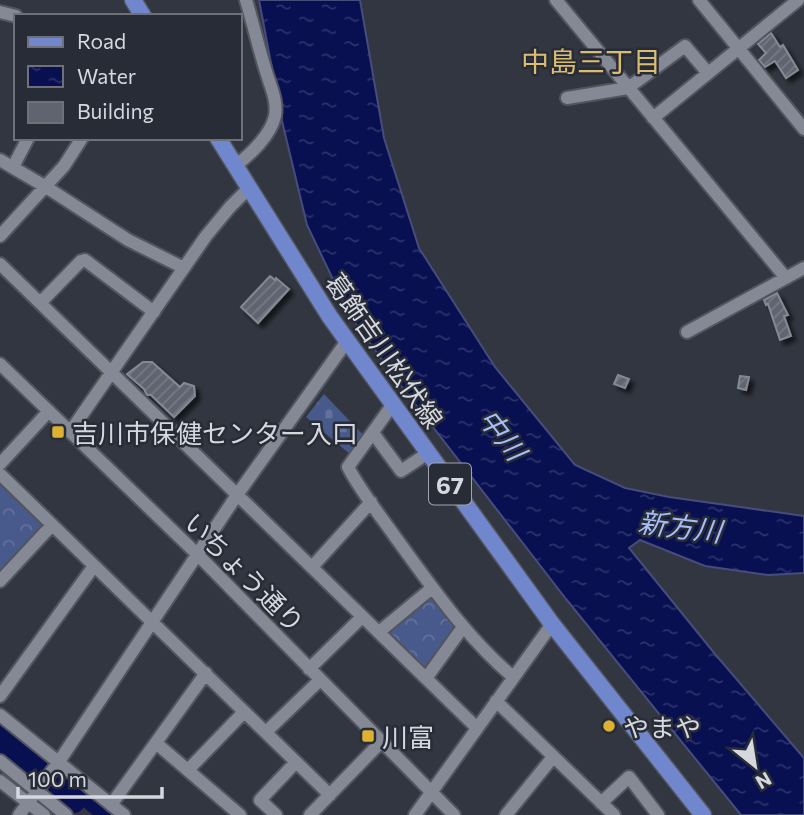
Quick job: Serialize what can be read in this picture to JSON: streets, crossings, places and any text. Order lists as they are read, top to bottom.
{
  "streets": {
    "main road": ["葛飾吉川松伏線", "67"],
    "street": ["いちょう通り"]
  },
  "districts": ["中島三丁目"],
  "water": ["中川", "新方川"],
  "places": {
    "transit": ["吉川市保健センター入口", "川富"],
    "other": ["やまや"]
  },
  "legend": ["Road", "Water", "Building"],
  "scale_bar": "100 m",
  "north": "bottom right"
}
